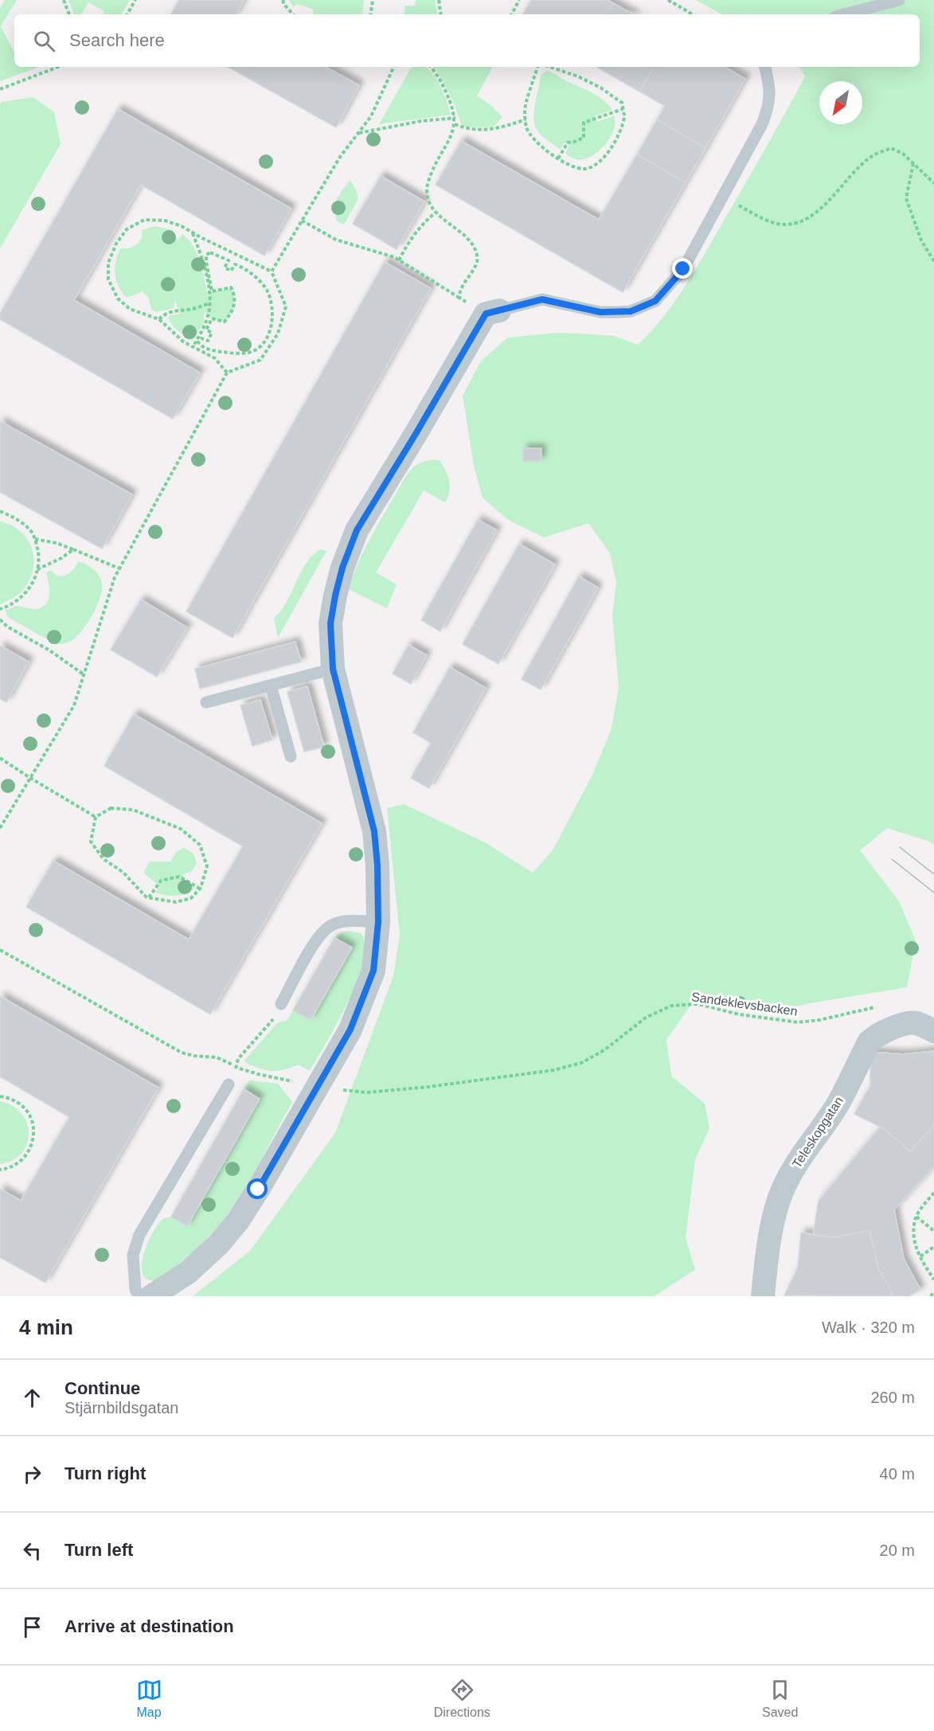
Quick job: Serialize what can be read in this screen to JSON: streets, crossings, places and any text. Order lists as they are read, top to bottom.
{
  "streets": {
    "street": ["Teleskopgatan"],
    "path": ["Sandeklevsbacken"]
  },
  "north": "bottom left",
  "page": {
    "search": "Search here",
    "heading": ["4 min", "Walk · 320 m"],
    "list": [
      ["Continue", "Stjärnbildsgatan", "260 m"],
      ["Turn right", "40 m"],
      ["Turn left", "20 m"],
      "Arrive at destination"
    ],
    "nav": ["Map", "Directions", "Saved"]
  }
}
